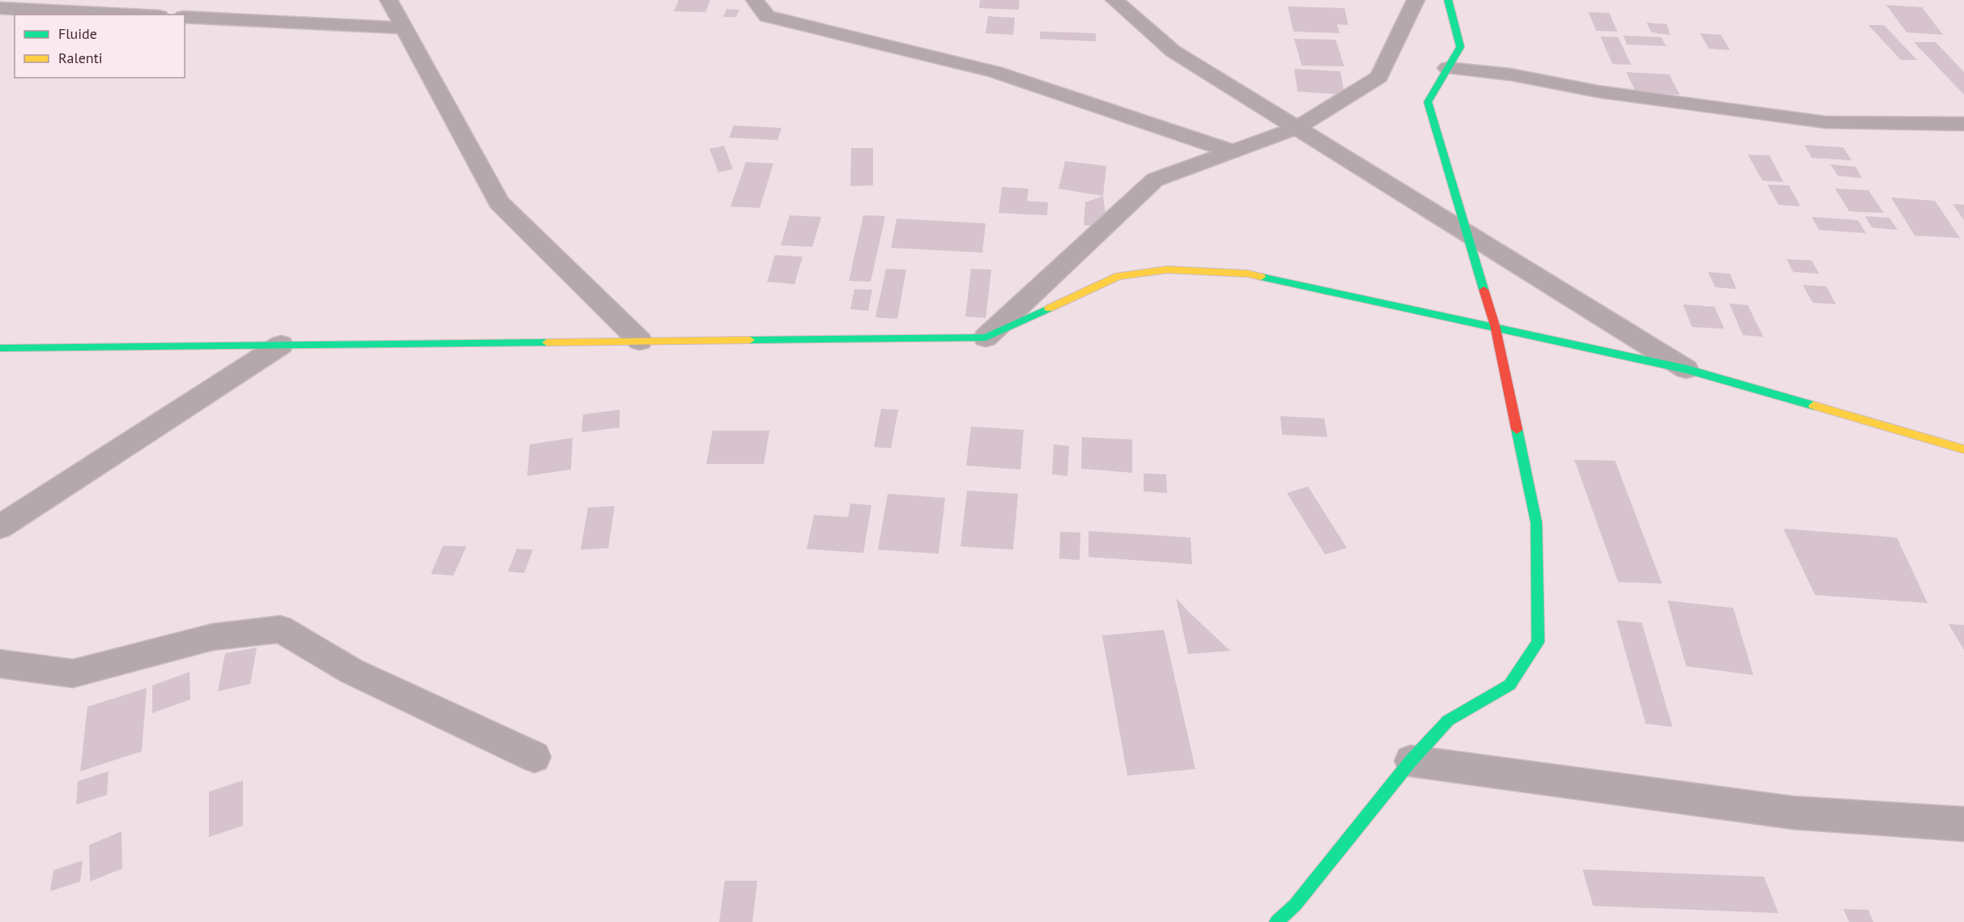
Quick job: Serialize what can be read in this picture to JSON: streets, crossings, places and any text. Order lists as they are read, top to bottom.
{
  "legend": ["Fluide", "Ralenti"]
}
